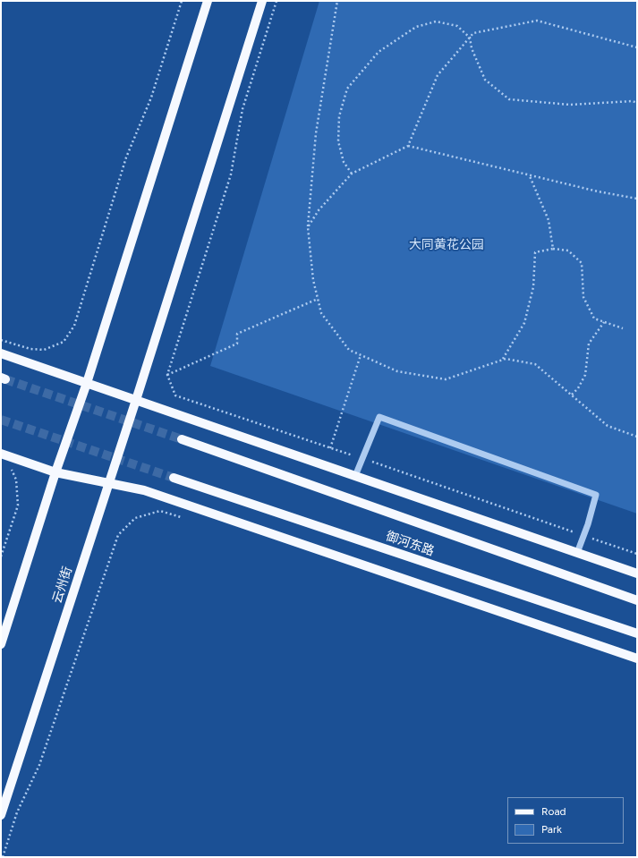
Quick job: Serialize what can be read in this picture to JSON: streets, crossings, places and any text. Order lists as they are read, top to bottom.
{
  "streets": {
    "main road": ["御河东路", "云州街"]
  },
  "parks": ["大同黄花公园"],
  "legend": ["Road", "Park"]
}
